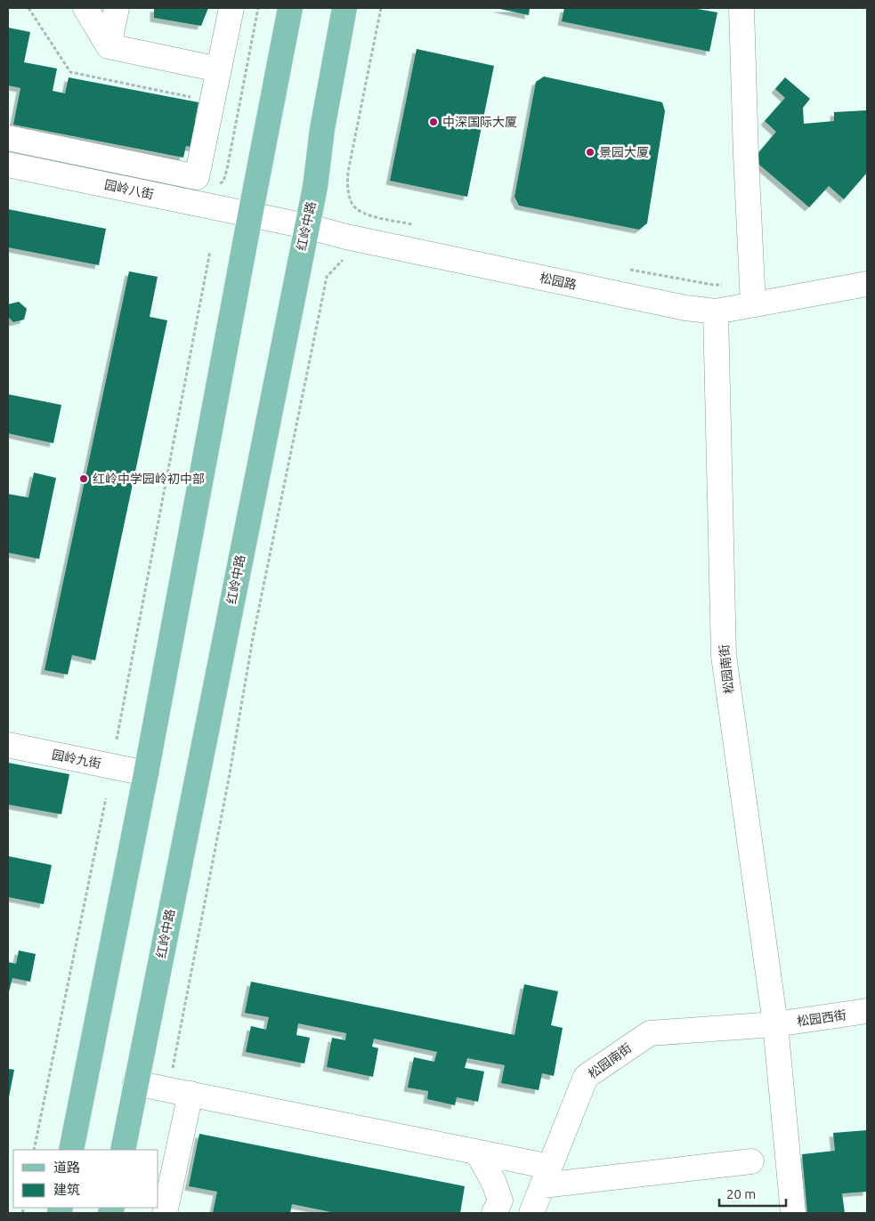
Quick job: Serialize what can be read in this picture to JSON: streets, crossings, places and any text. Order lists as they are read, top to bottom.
{
  "streets": {
    "main road": ["红岭中路"],
    "street": [
      "园岭八街",
      "松园路",
      "松园南街",
      "园岭九街",
      "松园西街"
    ]
  },
  "crossings": [
    ["园岭八街", "松园路"],
    ["红岭中路", "松园路"],
    ["松园路", "松园南街"],
    ["松园南街", "松园西街"]
  ],
  "places": ["中深国际大厦", "景园大厦", "红岭中学园岭初中部"],
  "legend": ["道路", "建筑"],
  "scale_bar": "20 m"
}
